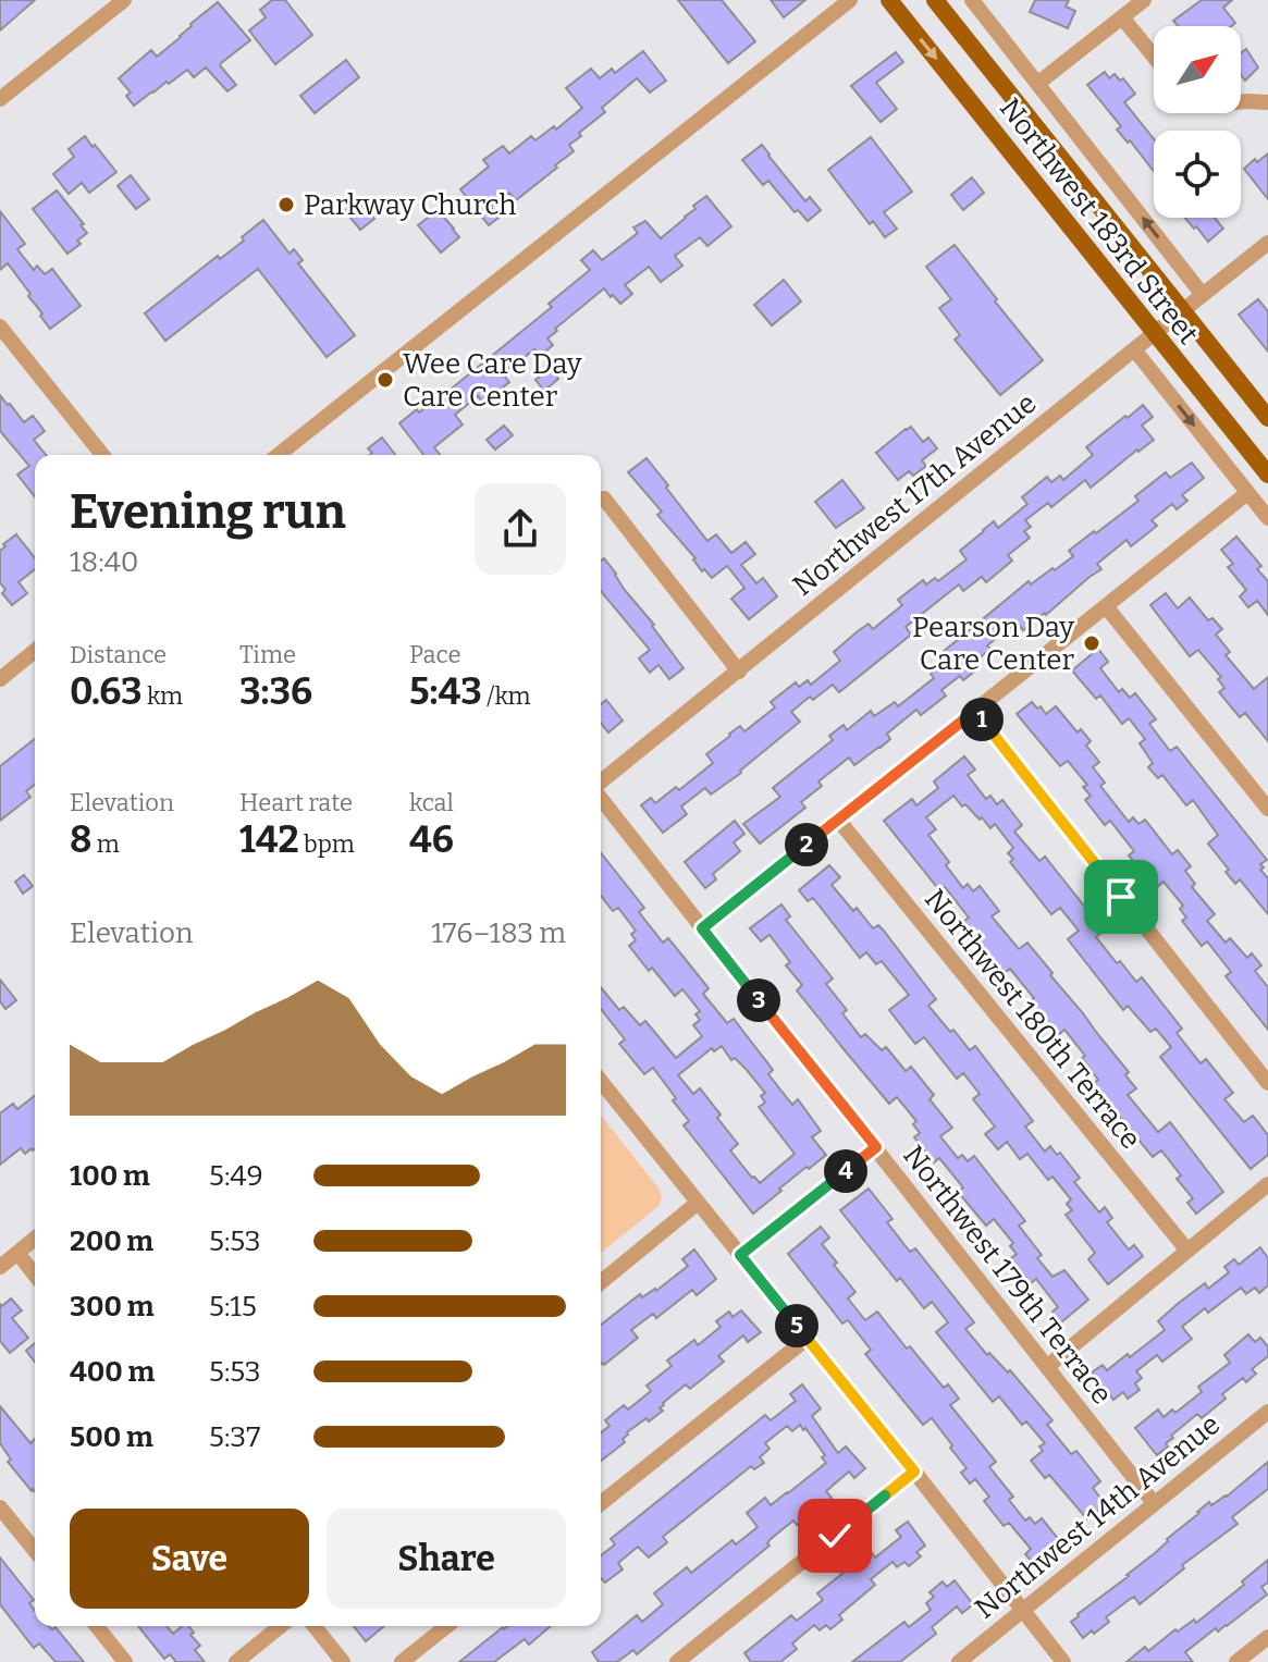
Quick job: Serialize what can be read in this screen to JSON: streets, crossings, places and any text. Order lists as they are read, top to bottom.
{
  "streets": {
    "main road": ["Northwest 183rd Street"],
    "street": [
      "Northwest 17th Avenue",
      "Northwest 180th Terrace",
      "Northwest 179th Terrace",
      "Northwest 14th Avenue"
    ]
  },
  "crossings": [
    ["Northwest 183rd Street", "Northwest 17th Avenue"],
    ["Northwest 179th Terrace", "Northwest 14th Avenue"]
  ],
  "places": ["Parkway Church", "Wee Care Day Care Center", "Pearson Day Care Center"],
  "north": "top right",
  "page": {
    "heading": ["Evening run", "18:40"],
    "stats": [
      ["Distance", "0.63 km"],
      ["Time", "3:36"],
      ["Pace", "5:43 /km"],
      ["Elevation", "8 m"],
      ["Heart rate", "142 bpm"],
      ["kcal", "46"]
    ],
    "pins": [
      "1",
      "2",
      "3",
      "4",
      "5"
    ],
    "chart": ["Elevation", "176–183 m"],
    "list": [
      {
        "name": "100 m",
        "note": "5:49"
      },
      {
        "name": "200 m",
        "note": "5:53"
      },
      {
        "name": "300 m",
        "note": "5:15"
      },
      {
        "name": "400 m",
        "note": "5:53"
      },
      {
        "name": "500 m",
        "note": "5:37"
      }
    ],
    "buttons": ["Save", "Share"]
  }
}
